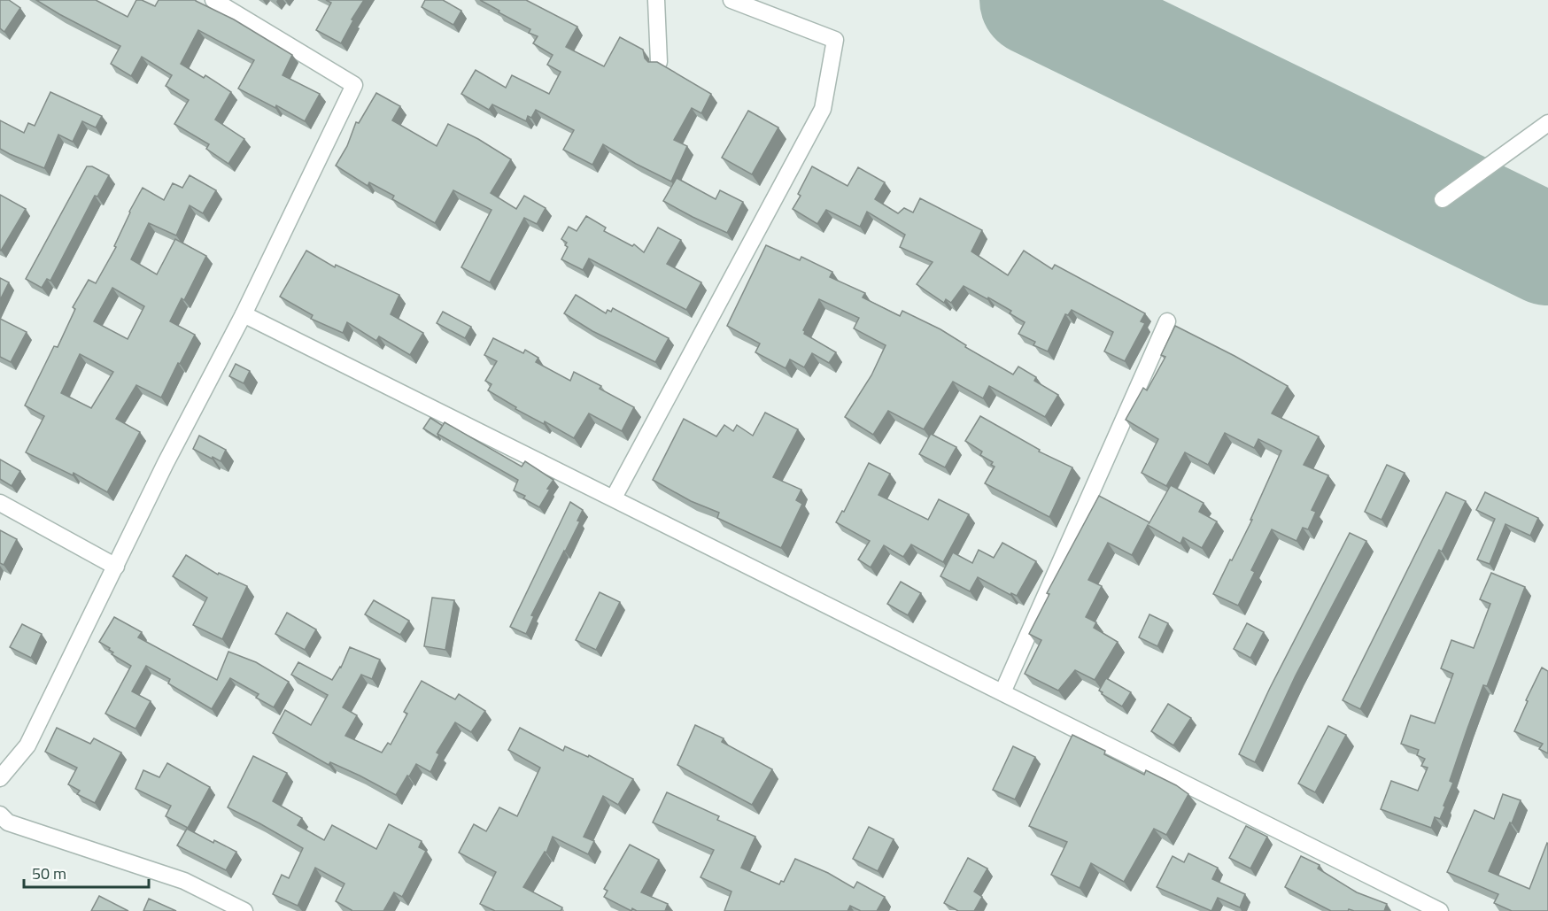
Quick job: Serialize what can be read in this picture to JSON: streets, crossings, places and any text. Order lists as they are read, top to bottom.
{
  "scale_bar": "50 m"
}
